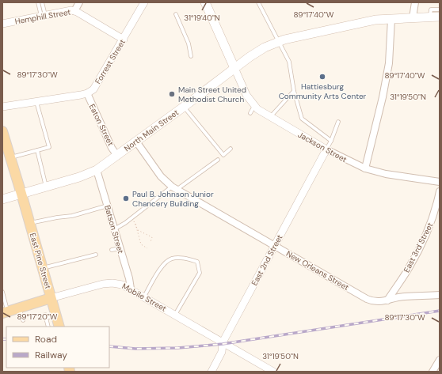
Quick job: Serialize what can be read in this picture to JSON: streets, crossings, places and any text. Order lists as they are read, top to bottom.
{
  "streets": {
    "main road": ["North Main Street", "East Pine Street", "Mobile Street"],
    "street": [
      "Hemphill Street",
      "Forrest Street",
      "Eaton Street",
      "Jackson Street",
      "Batson Street",
      "East 3rd Street",
      "East 2nd Street",
      "New Orleans Street"
    ]
  },
  "crossings": [
    ["Forrest Street", "Eaton Street"],
    ["Eaton Street", "North Main Street"],
    ["North Main Street", "Jackson Street"],
    ["North Main Street", "Batson Street"],
    ["North Main Street", "East Pine Street"],
    ["North Main Street", "New Orleans Street"],
    ["Jackson Street", "East 2nd Street"],
    ["Batson Street", "Mobile Street"],
    ["East 3rd Street", "New Orleans Street"],
    ["East 2nd Street", "New Orleans Street"],
    ["East 2nd Street", "Mobile Street"],
    ["East Pine Street", "Mobile Street"]
  ],
  "places": ["Hattiesburg Community Arts Center", "Main Street United Methodist Church", "Paul B. Johnson Junior Chancery Building"],
  "legend": ["Road", "Railway"],
  "coordinates": [
    "89°17'40\"W",
    "31°19'40\"N",
    "89°17'30\"W",
    "31°19'50\"N",
    "89°17'20\"W"
  ]
}
